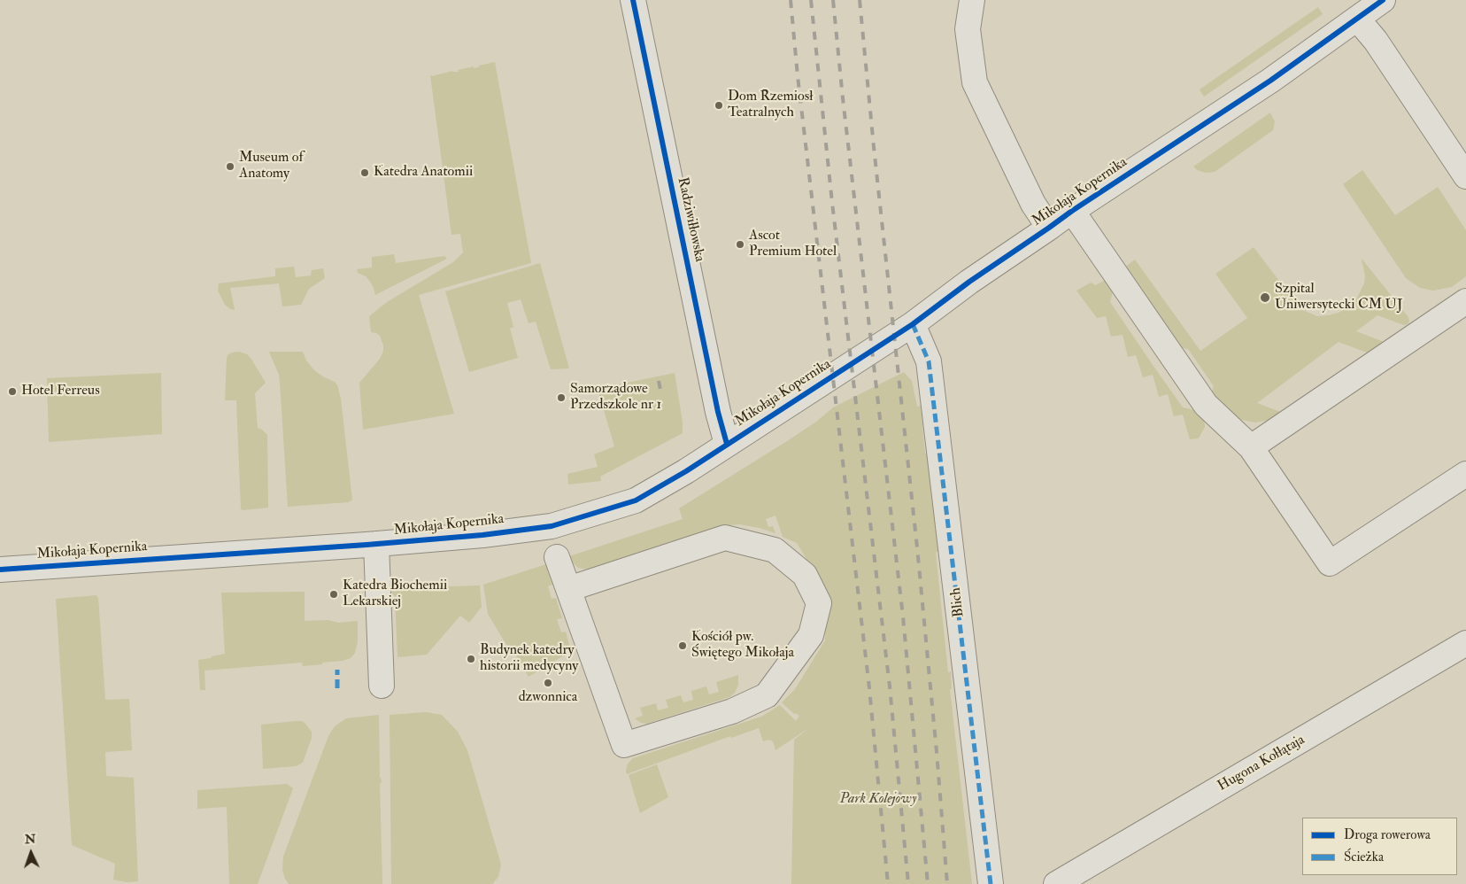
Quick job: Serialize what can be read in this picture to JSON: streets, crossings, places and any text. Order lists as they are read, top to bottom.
{
  "streets": {
    "street": [
      "Mikołaja Kopernika",
      "Radziwiłłowska",
      "Blich",
      "Hugona Kołłątaja"
    ]
  },
  "crossings": [
    ["Mikołaja Kopernika", "Radziwiłłowska"],
    ["Mikołaja Kopernika", "Blich"]
  ],
  "parks": ["Park Kolejowy"],
  "places": [
    "Dom Rzemiosł Teatralnych",
    "Museum of Anatomy",
    "Katedra Anatomii",
    "Ascot Premium Hotel",
    "Szpital Uniwersytecki CM UJ",
    "Hotel Ferreus",
    "Samorządowe Przedszkole nr 1",
    "Katedra Biochemii Lekarskiej",
    "Kościół pw. Świętego Mikołaja",
    "Budynek katedry historii medycyny",
    "dzwonnica"
  ],
  "legend": ["Droga rowerowa", "Ścieżka"],
  "north": "top"
}
